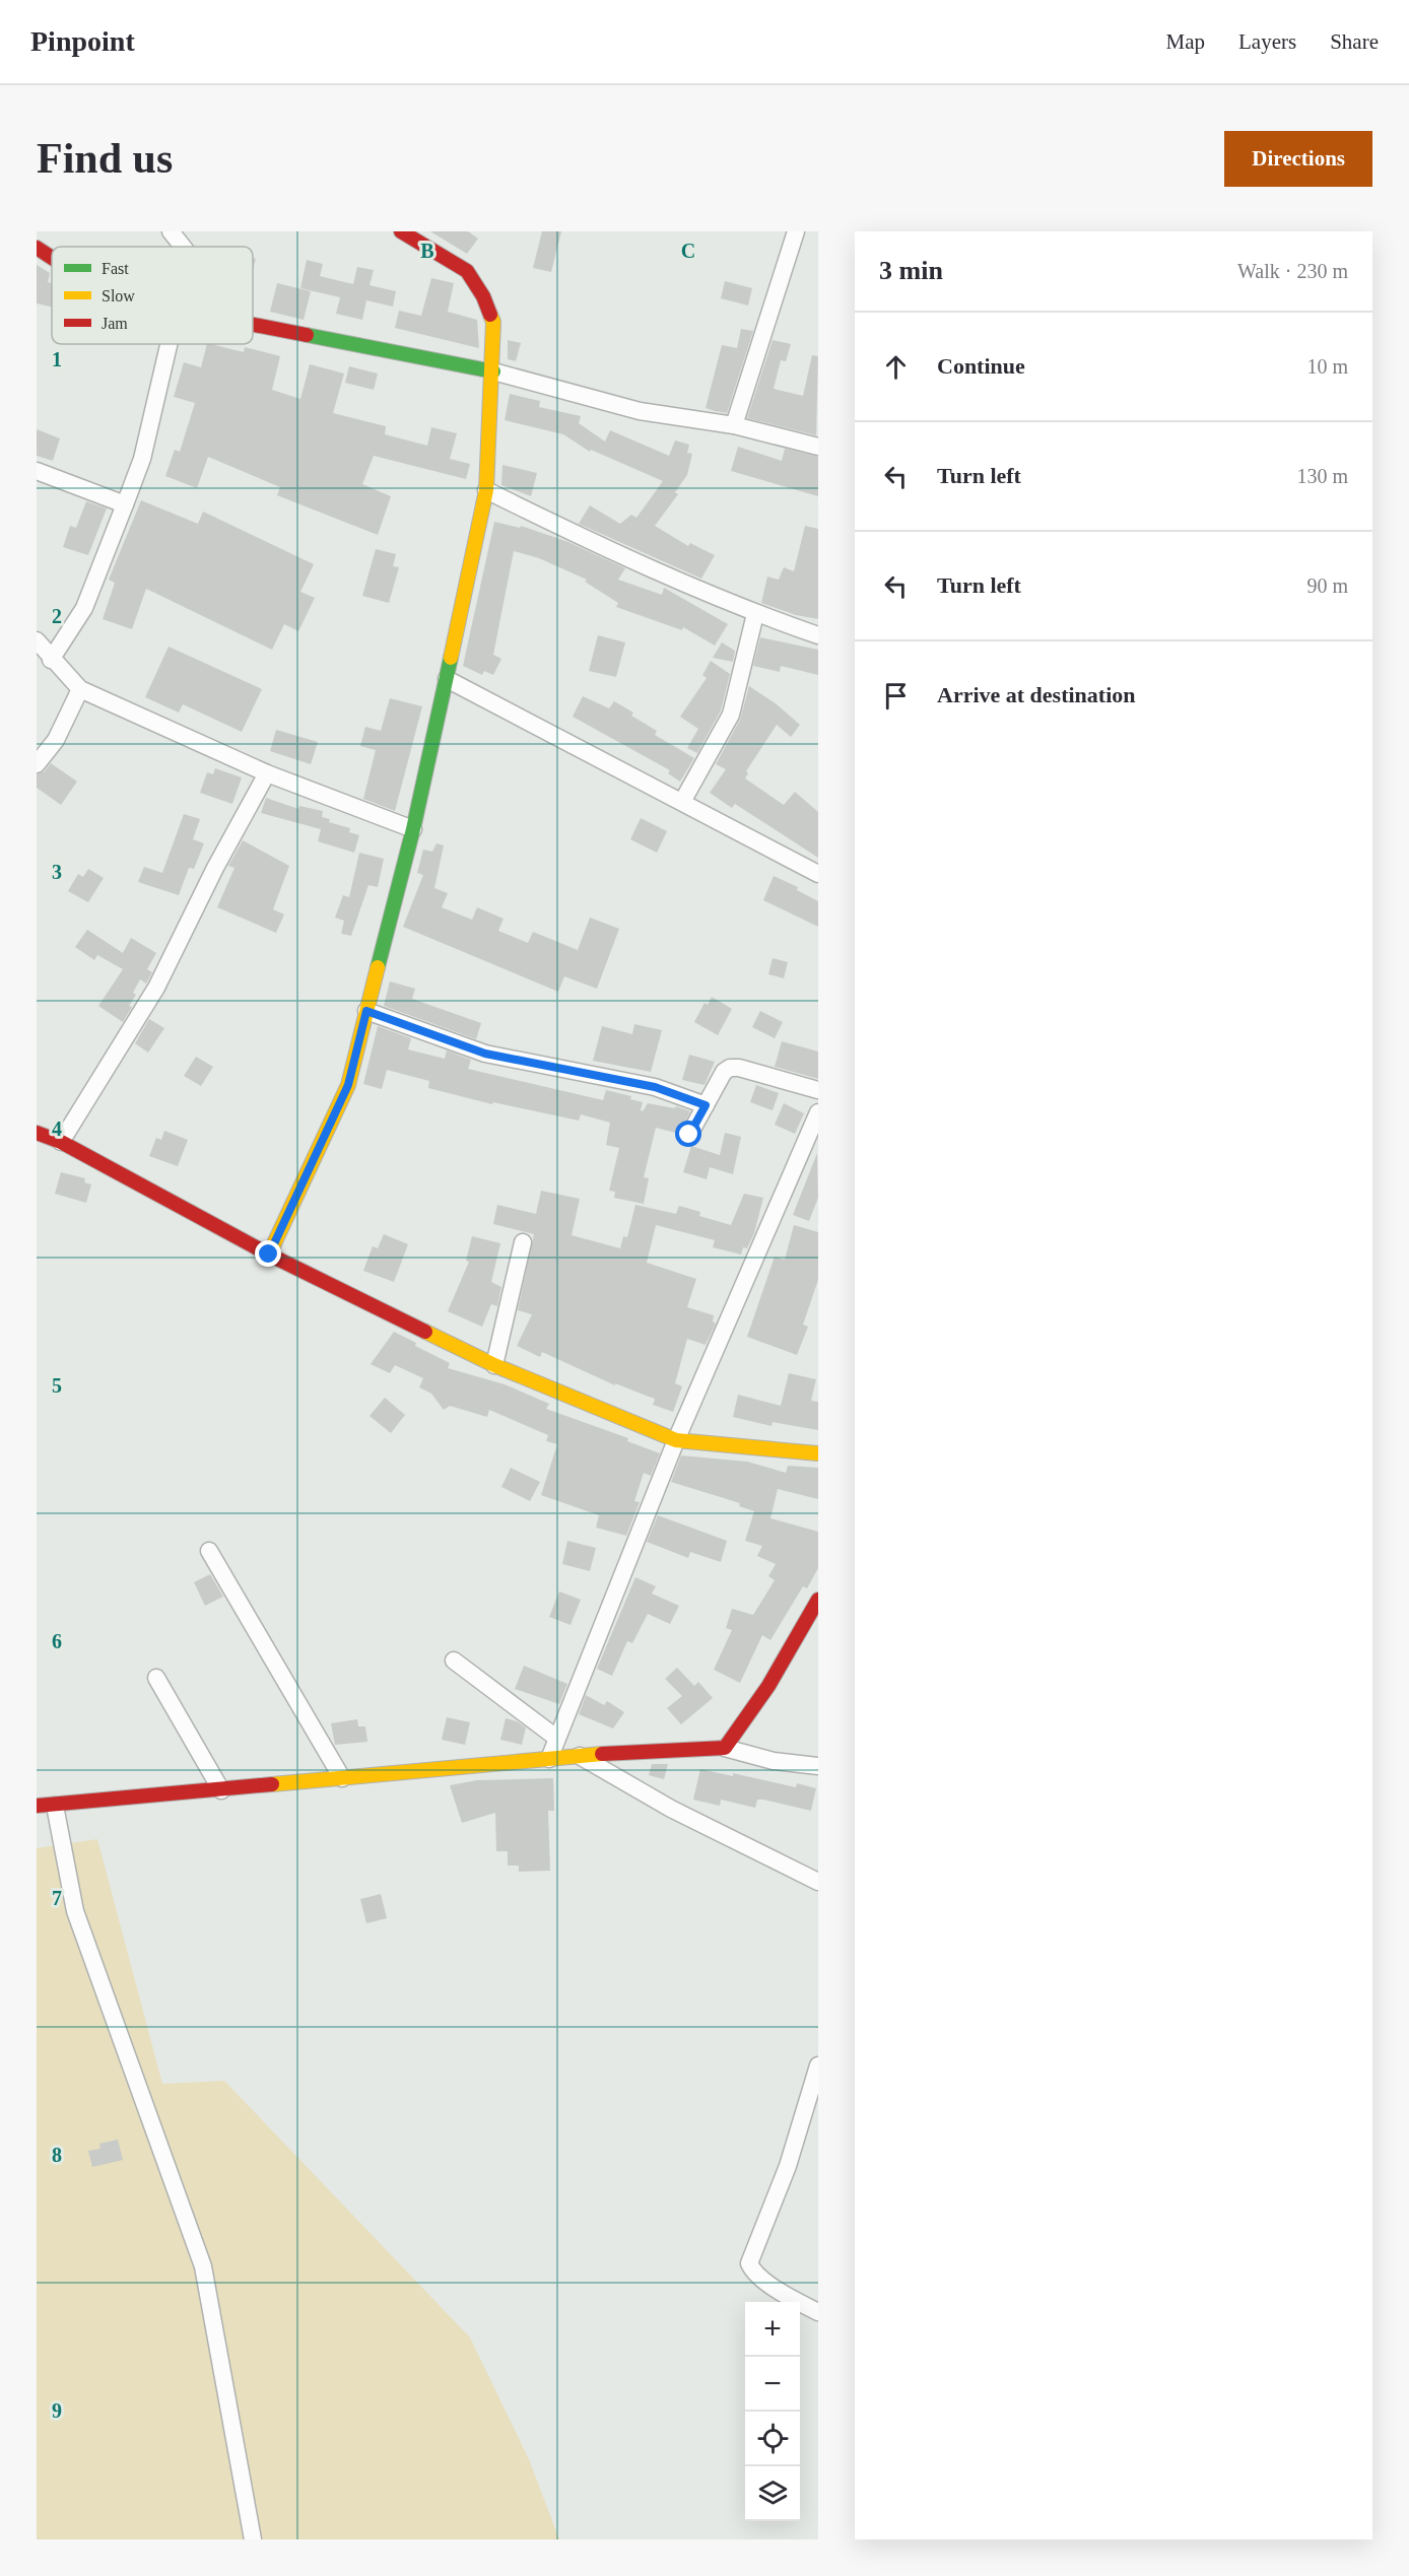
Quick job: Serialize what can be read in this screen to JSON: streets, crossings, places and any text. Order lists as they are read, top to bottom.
{
  "legend": ["Fast", "Slow", "Jam"],
  "page": {
    "header": "Pinpoint",
    "nav": ["Map", "Layers", "Share"],
    "buttons": "Directions",
    "title": "Find us",
    "heading": ["3 min", "Walk · 230 m"],
    "list": [
      ["Continue", "10 m"],
      ["Turn left", "130 m"],
      ["Turn left", "90 m"],
      "Arrive at destination"
    ],
    "map_buttons": ["+", "−"]
  },
  "grid": {
    "columns": ["B", "C"],
    "rows": [
      "1",
      "2",
      "3",
      "4",
      "5",
      "6",
      "7",
      "8",
      "9"
    ]
  }
}
